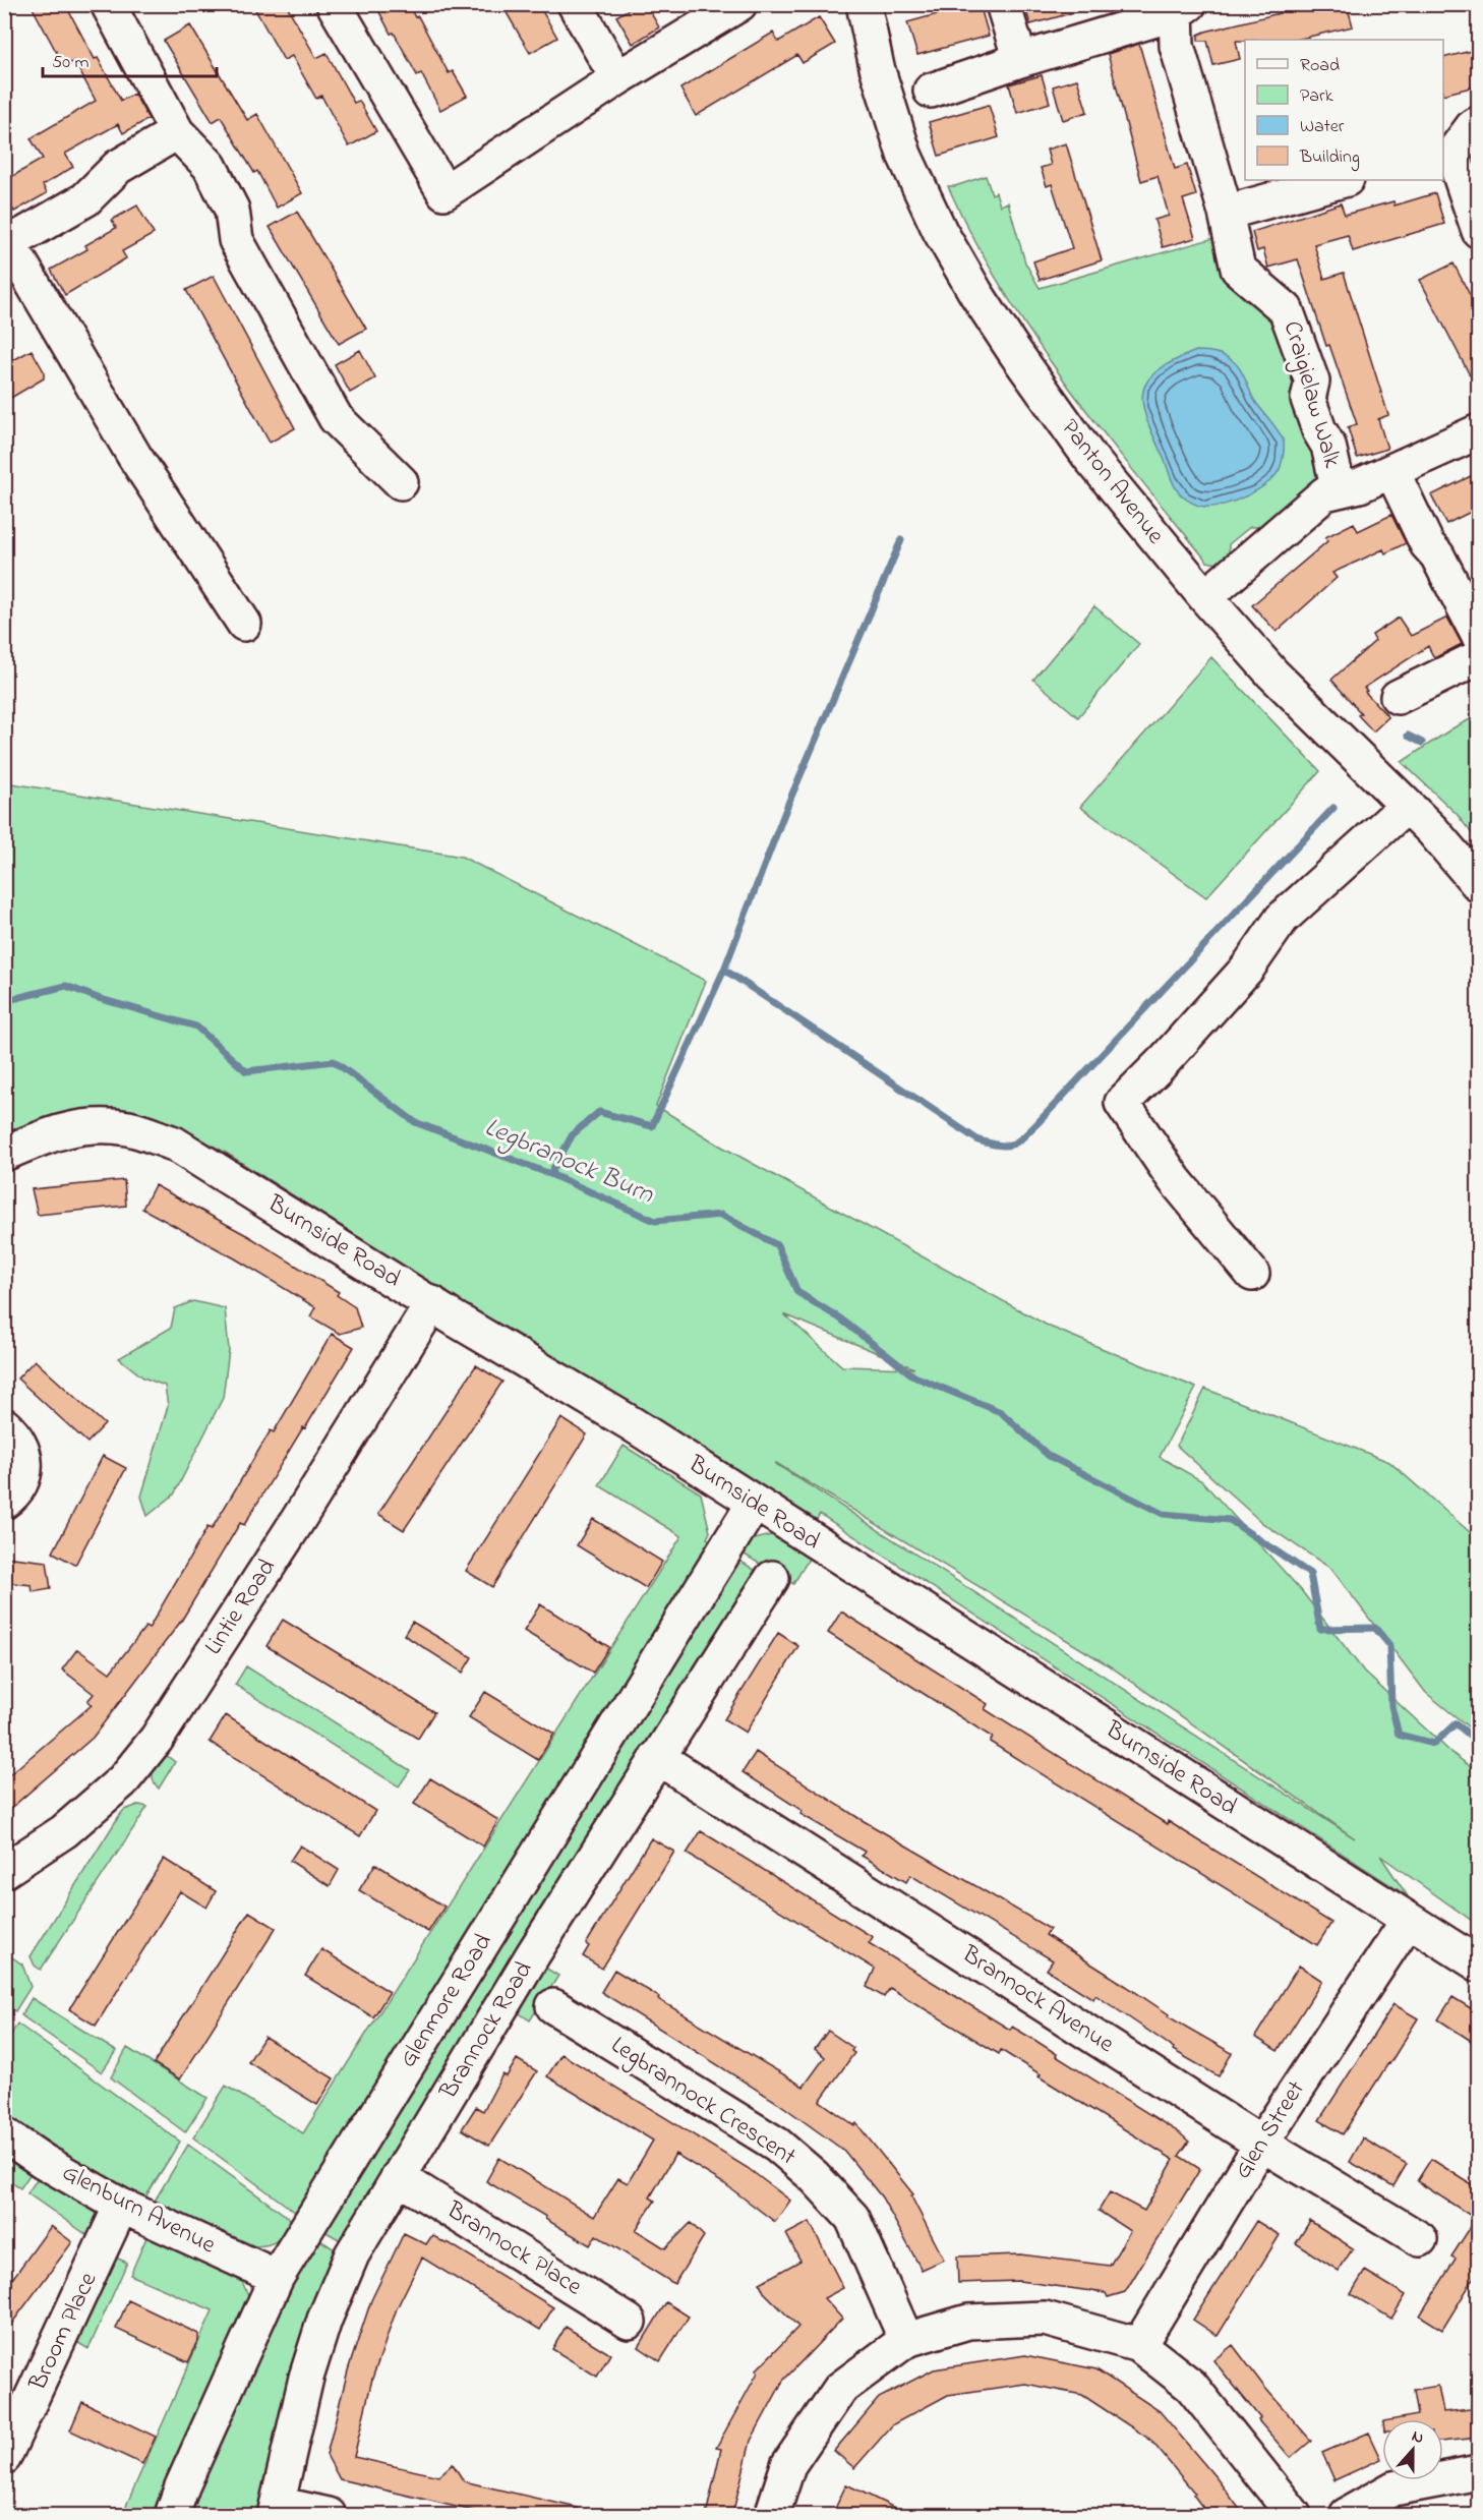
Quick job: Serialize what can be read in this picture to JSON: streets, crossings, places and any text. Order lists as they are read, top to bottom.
{
  "streets": {
    "street": [
      "Craigielaw Walk",
      "Panton Avenue",
      "Burnside Road",
      "Lintie Road",
      "Brannock Avenue",
      "Glenmore Road",
      "Brannock Road",
      "Legbrannock Crescent",
      "Glen Street",
      "Glenburn Avenue",
      "Brannock Place",
      "Broom Place"
    ]
  },
  "crossings": [
    ["Burnside Road", "Lintie Road"],
    ["Burnside Road", "Glenmore Road"],
    ["Burnside Road", "Glen Street"],
    ["Brannock Avenue", "Brannock Road"],
    ["Brannock Avenue", "Glen Street"],
    ["Glenmore Road", "Glenburn Avenue"],
    ["Brannock Road", "Brannock Place"],
    ["Glenburn Avenue", "Broom Place"]
  ],
  "water": ["Legbranock Burn"],
  "legend": [
    "Road",
    "Park",
    "Water",
    "Building"
  ],
  "scale_bar": "50 m",
  "north": "top"
}
